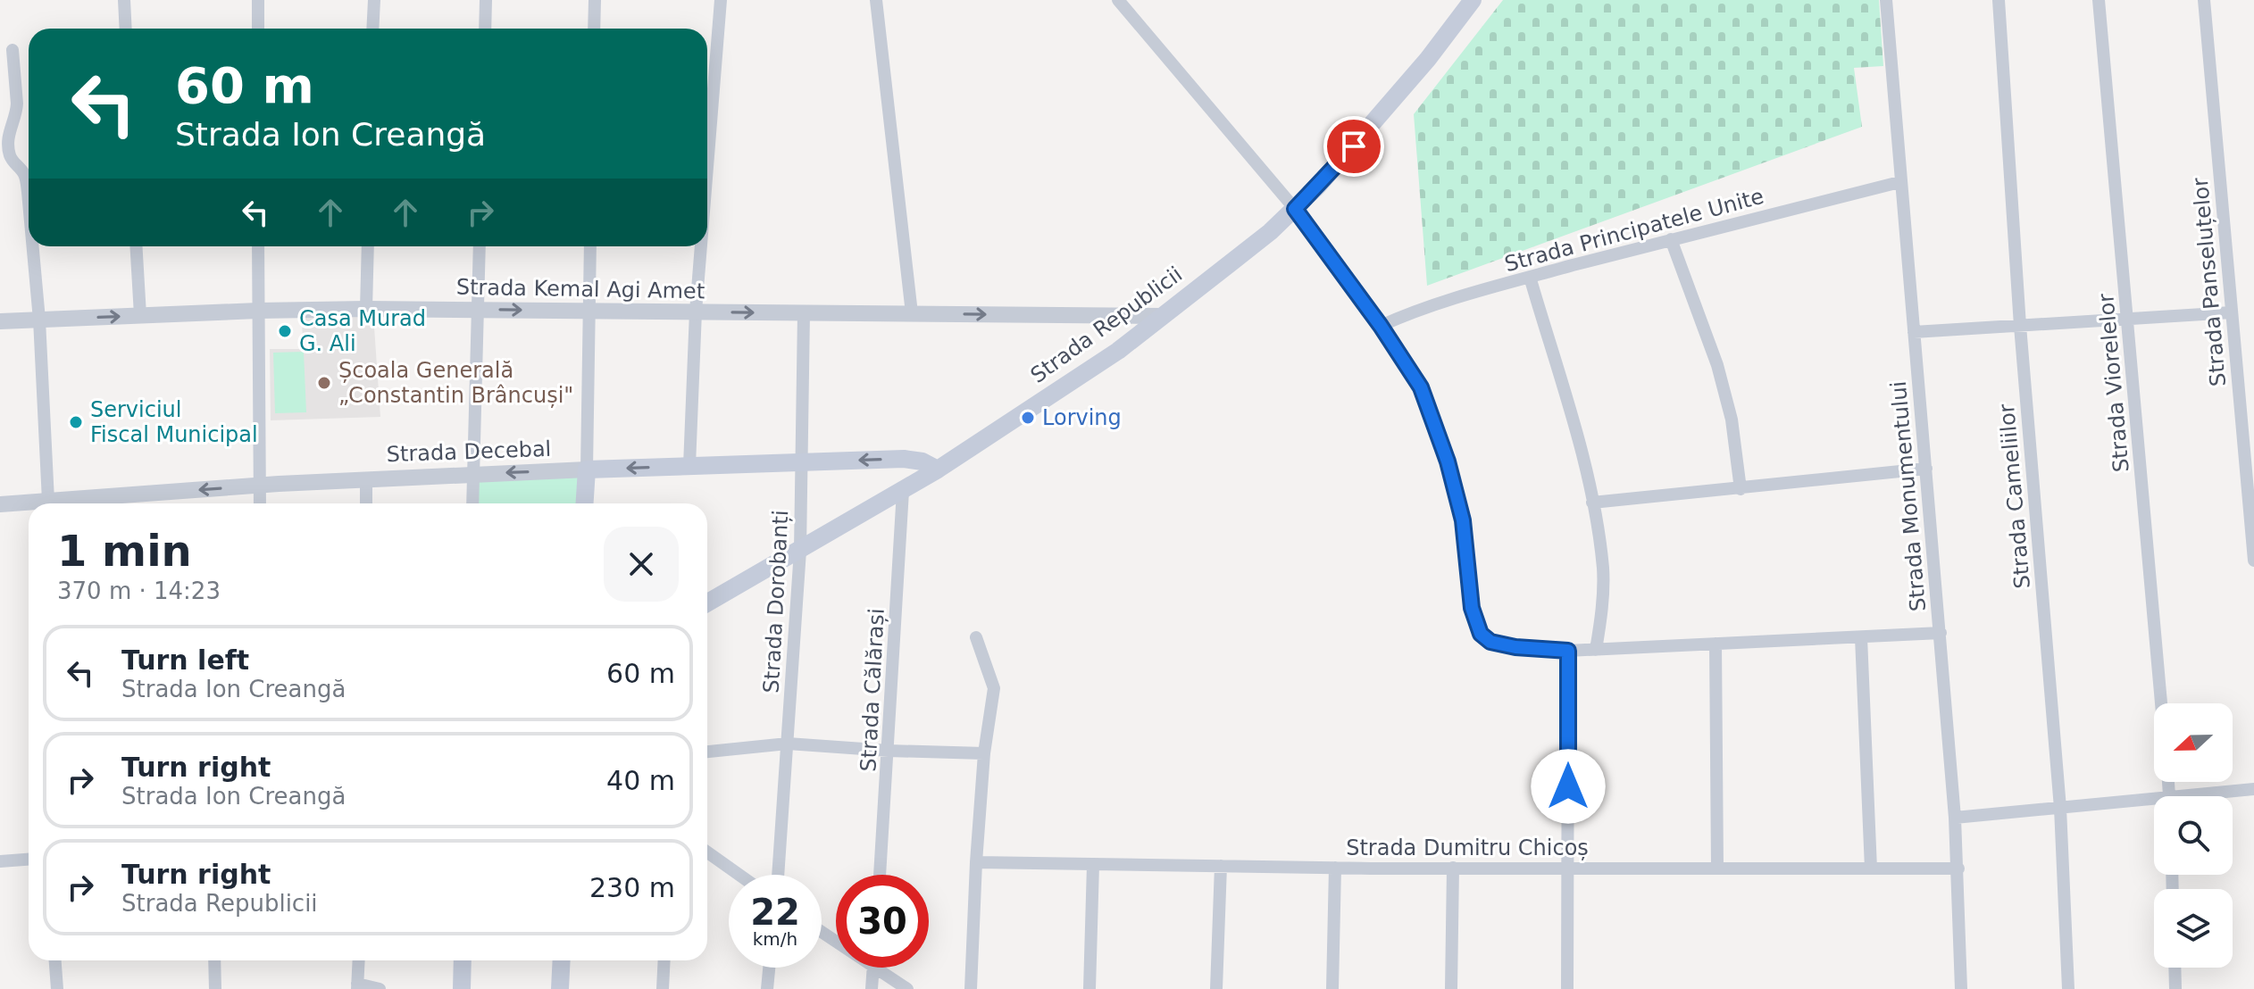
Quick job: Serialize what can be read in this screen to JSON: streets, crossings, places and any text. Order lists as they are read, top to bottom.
{
  "streets": {
    "main road": ["Strada Republicii", "Strada Decebal"],
    "street": [
      "Strada Principatele Unite",
      "Strada Panseluțelor",
      "Strada Kemal Agi Amet",
      "Strada Viorelelor",
      "Strada Monumentului",
      "Strada Cameliilor",
      "Strada Dorobanți",
      "Strada Călărași",
      "Strada Dumitru Chicoș"
    ]
  },
  "crossings": [
    ["Strada Principatele Unite", "Strada Monumentului"],
    ["Strada Kemal Agi Amet", "Strada Republicii"],
    ["Strada Kemal Agi Amet", "Strada Dorobanți"],
    ["Strada Republicii", "Strada Decebal"],
    ["Strada Republicii", "Strada Dorobanți"],
    ["Strada Republicii", "Strada Călărași"],
    ["Strada Decebal", "Strada Dorobanți"],
    ["Strada Monumentului", "Strada Dumitru Chicoș"]
  ],
  "one_way": ["Strada Kemal Agi Amet", "Strada Decebal"],
  "places": [
    "Casa Murad G. Ali",
    "Școala Generală „Constantin Brâncuși\"",
    "Lorving",
    "Serviciul Fiscal Municipal"
  ],
  "north": "left",
  "page": {
    "turn": ["60 m", "Strada Ion Creangă"],
    "heading": ["1 min", "370 m · 14:23"],
    "list": [
      {
        "name": "Turn left",
        "note": "Strada Ion Creangă",
        "value": "60 m"
      },
      {
        "name": "Turn right",
        "note": "Strada Ion Creangă",
        "value": "40 m"
      },
      {
        "name": "Turn right",
        "note": "Strada Republicii",
        "value": "230 m"
      }
    ],
    "speed": "22 km/h",
    "limit": "30"
  }
}
